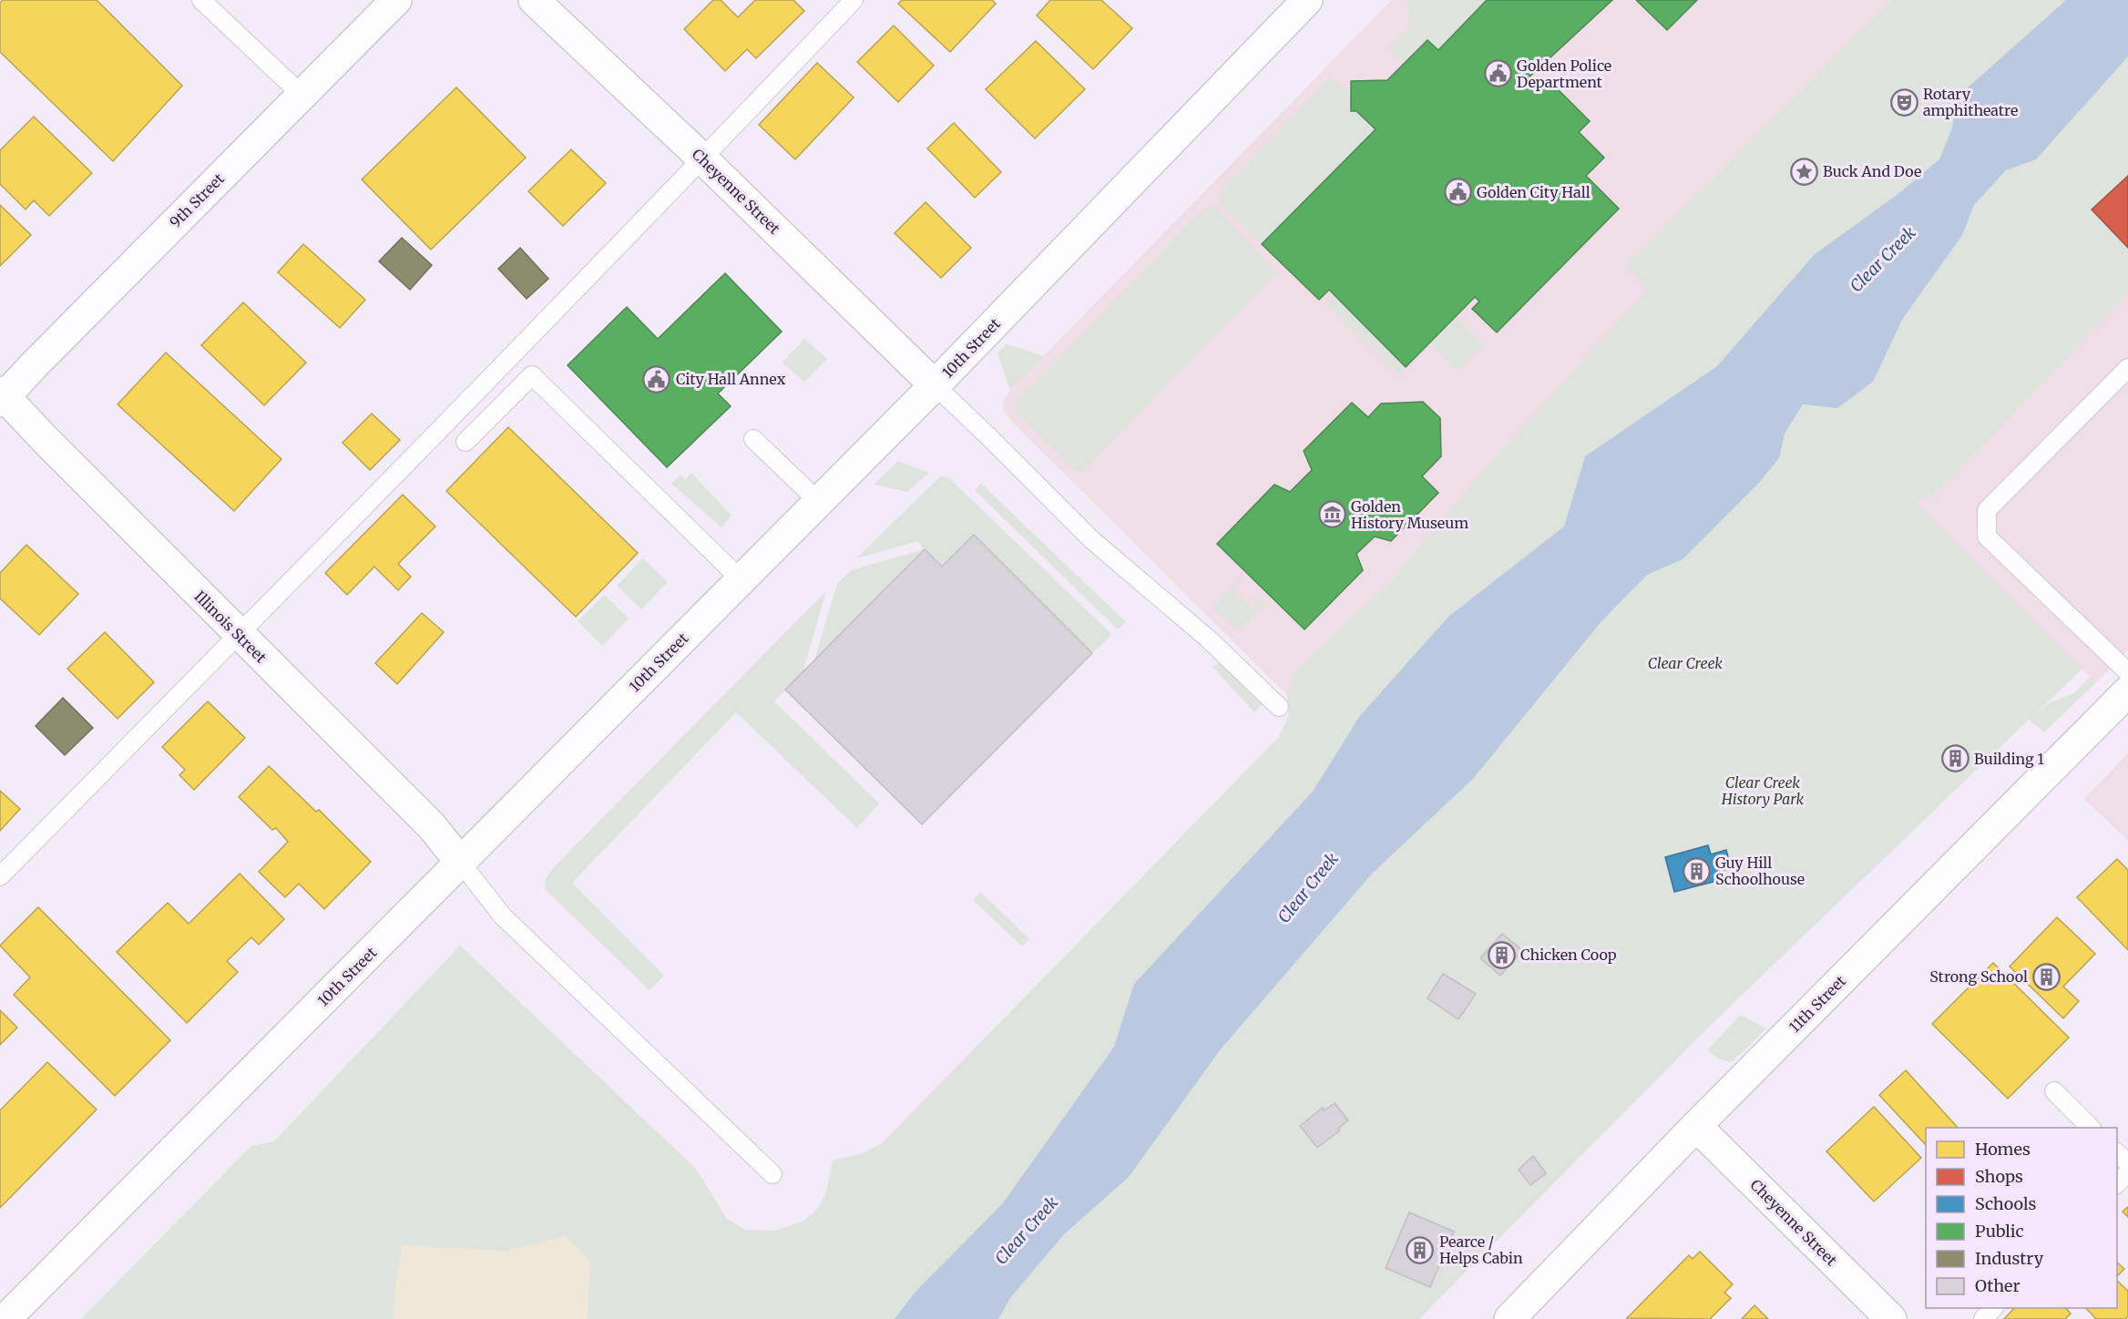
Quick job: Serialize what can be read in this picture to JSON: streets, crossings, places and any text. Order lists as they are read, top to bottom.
{
  "streets": {
    "street": [
      "Cheyenne Street",
      "9th Street",
      "10th Street",
      "Illinois Street",
      "11th Street"
    ]
  },
  "crossings": [
    ["Cheyenne Street", "10th Street"],
    ["Cheyenne Street", "11th Street"],
    ["9th Street", "Illinois Street"],
    ["10th Street", "Illinois Street"]
  ],
  "water": ["Clear Creek"],
  "parks": ["Clear Creek", "Clear Creek History Park"],
  "places": {
    "public building": ["Golden Police Department", "Golden City Hall", "City Hall Annex"],
    "theatre": ["Rotary amphitheatre"],
    "place": ["Buck And Doe"],
    "museum": ["Golden History Museum"],
    "building": [
      "Building 1",
      "Guy Hill Schoolhouse",
      "Chicken Coop",
      "Strong School",
      "Pearce / Helps Cabin"
    ]
  },
  "legend": [
    "Homes",
    "Shops",
    "Schools",
    "Public",
    "Industry",
    "Other"
  ]
}
